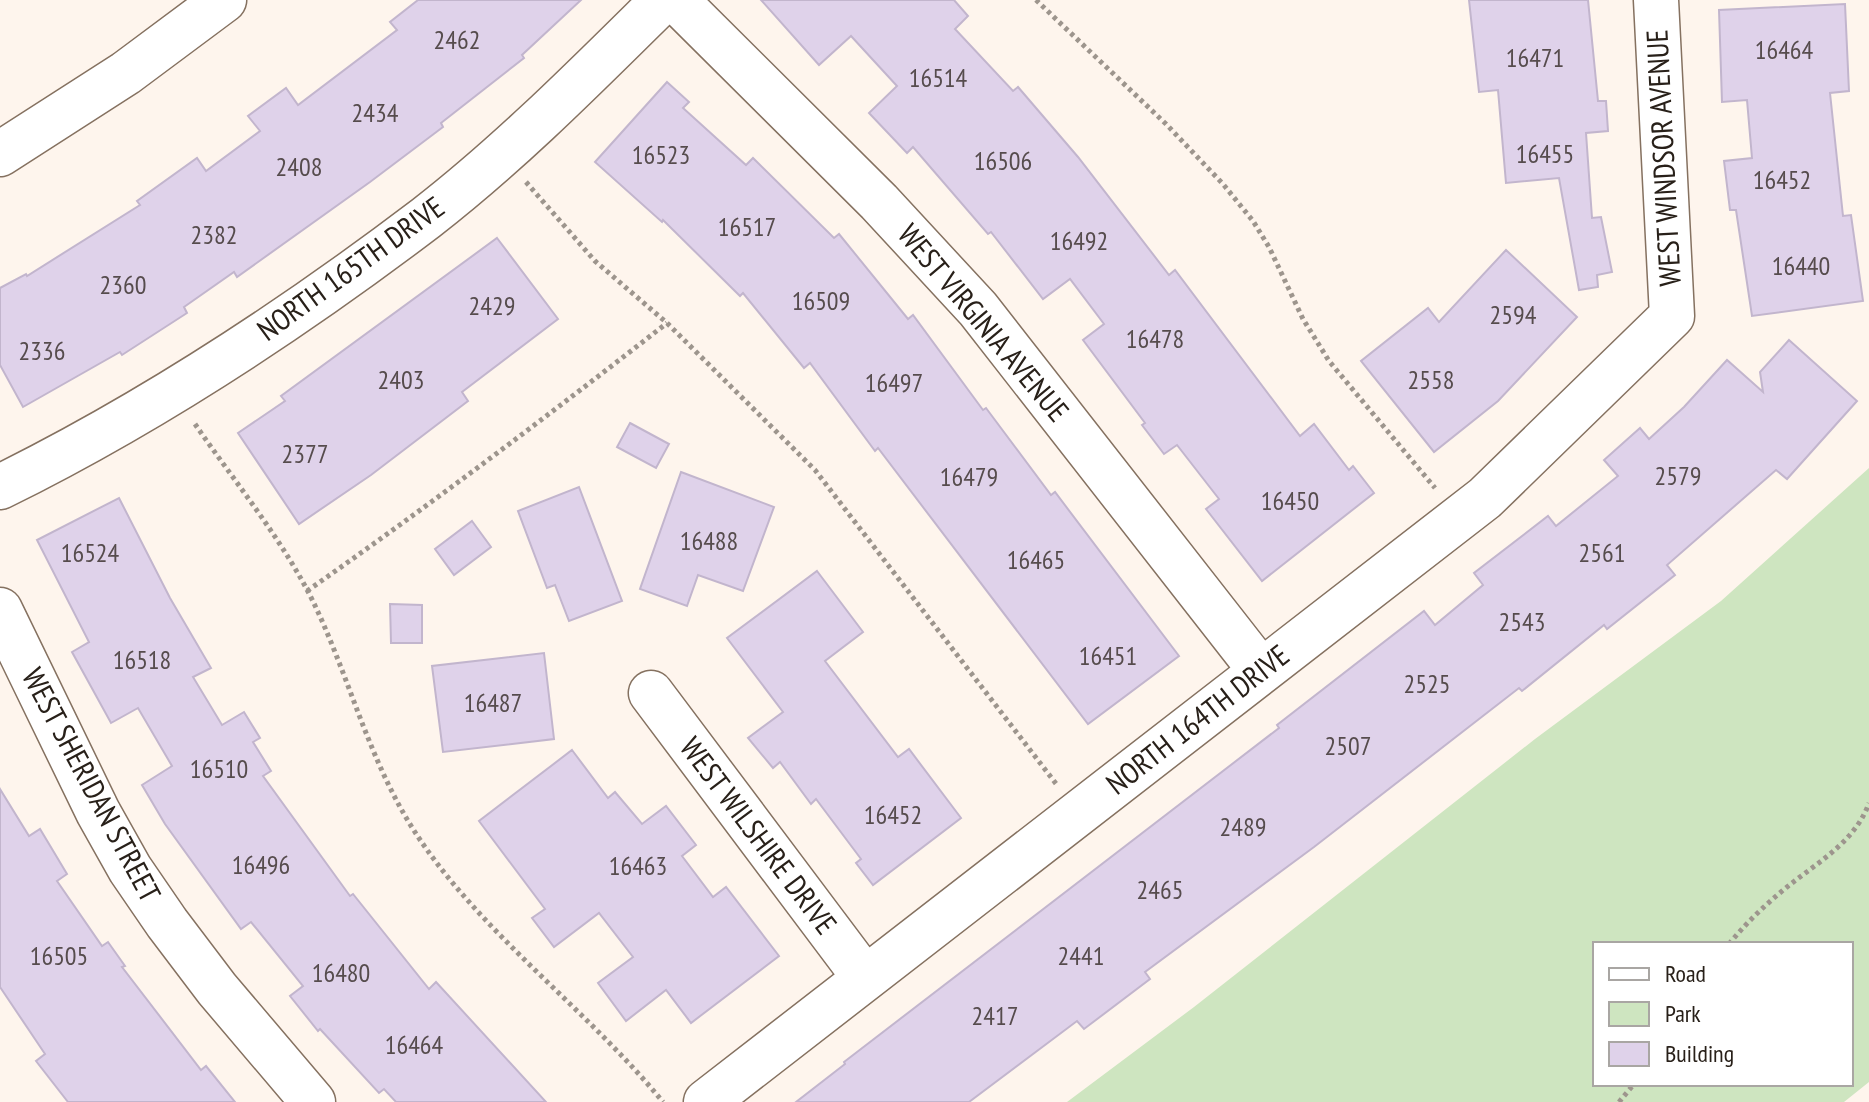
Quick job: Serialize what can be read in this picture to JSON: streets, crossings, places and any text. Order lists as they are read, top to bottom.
{
  "streets": {
    "street": [
      "WEST WINDSOR AVENUE",
      "NORTH 165TH DRIVE",
      "WEST VIRGINIA AVENUE",
      "NORTH 164TH DRIVE",
      "WEST SHERIDAN STREET",
      "WEST WILSHIRE DRIVE"
    ]
  },
  "crossings": [
    ["WEST WINDSOR AVENUE", "NORTH 164TH DRIVE"],
    ["WEST VIRGINIA AVENUE", "NORTH 164TH DRIVE"],
    ["NORTH 164TH DRIVE", "WEST WILSHIRE DRIVE"]
  ],
  "house_numbers": [
    "2462",
    "16464",
    "16471",
    "16514",
    "2434",
    "16455",
    "16523",
    "16506",
    "2408",
    "16452",
    "16517",
    "2382",
    "16492",
    "16440",
    "2360",
    "16509",
    "2429",
    "2594",
    "16478",
    "2336",
    "2403",
    "2558",
    "16497",
    "2377",
    "2579",
    "16479",
    "16450",
    "16488",
    "16524",
    "2561",
    "16465",
    "2543",
    "16451",
    "16518",
    "2525",
    "16487",
    "2507",
    "16510",
    "16452",
    "2489",
    "16496",
    "16463",
    "2465",
    "16505",
    "2441",
    "16480",
    "2417",
    "16464"
  ],
  "legend": ["Road", "Park", "Building"]
}
